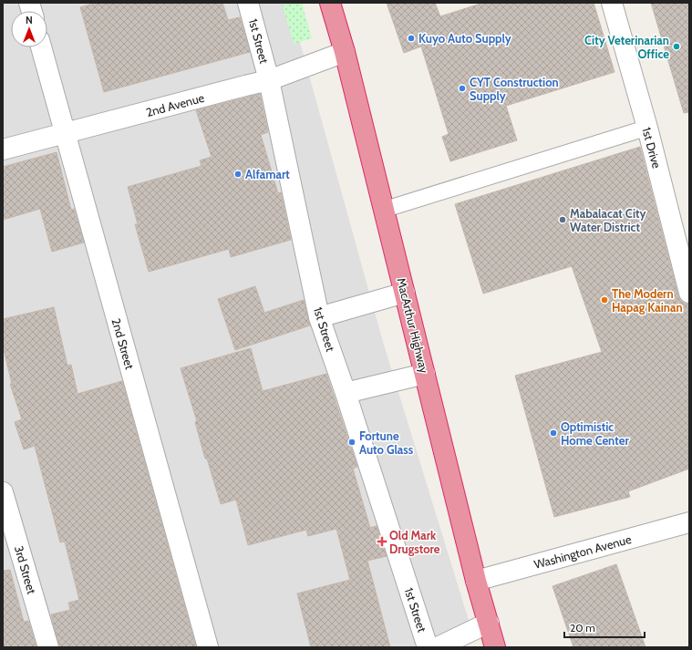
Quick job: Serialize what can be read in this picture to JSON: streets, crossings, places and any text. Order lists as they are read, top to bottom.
{
  "streets": {
    "highway": ["MacArthur Highway"],
    "street": [
      "1st Street",
      "2nd Avenue",
      "1st Drive",
      "2nd Street",
      "Washington Avenue",
      "3rd Street"
    ]
  },
  "crossings": [
    ["1st Street", "2nd Avenue"],
    ["2nd Avenue", "MacArthur Highway"],
    ["2nd Avenue", "2nd Street"],
    ["MacArthur Highway", "Washington Avenue"]
  ],
  "places": {
    "other": [
      "Kuyo Auto Supply",
      "City Veterinarian Office",
      "CYT Construction Supply",
      "Alfamart",
      "Mabalacat City Water District",
      "The Modern Hapag Kainan",
      "Optimistic Home Center",
      "Fortune Auto Glass"
    ],
    "health": ["Old Mark Drugstore"]
  },
  "scale_bar": "20 m",
  "north": "top"
}
